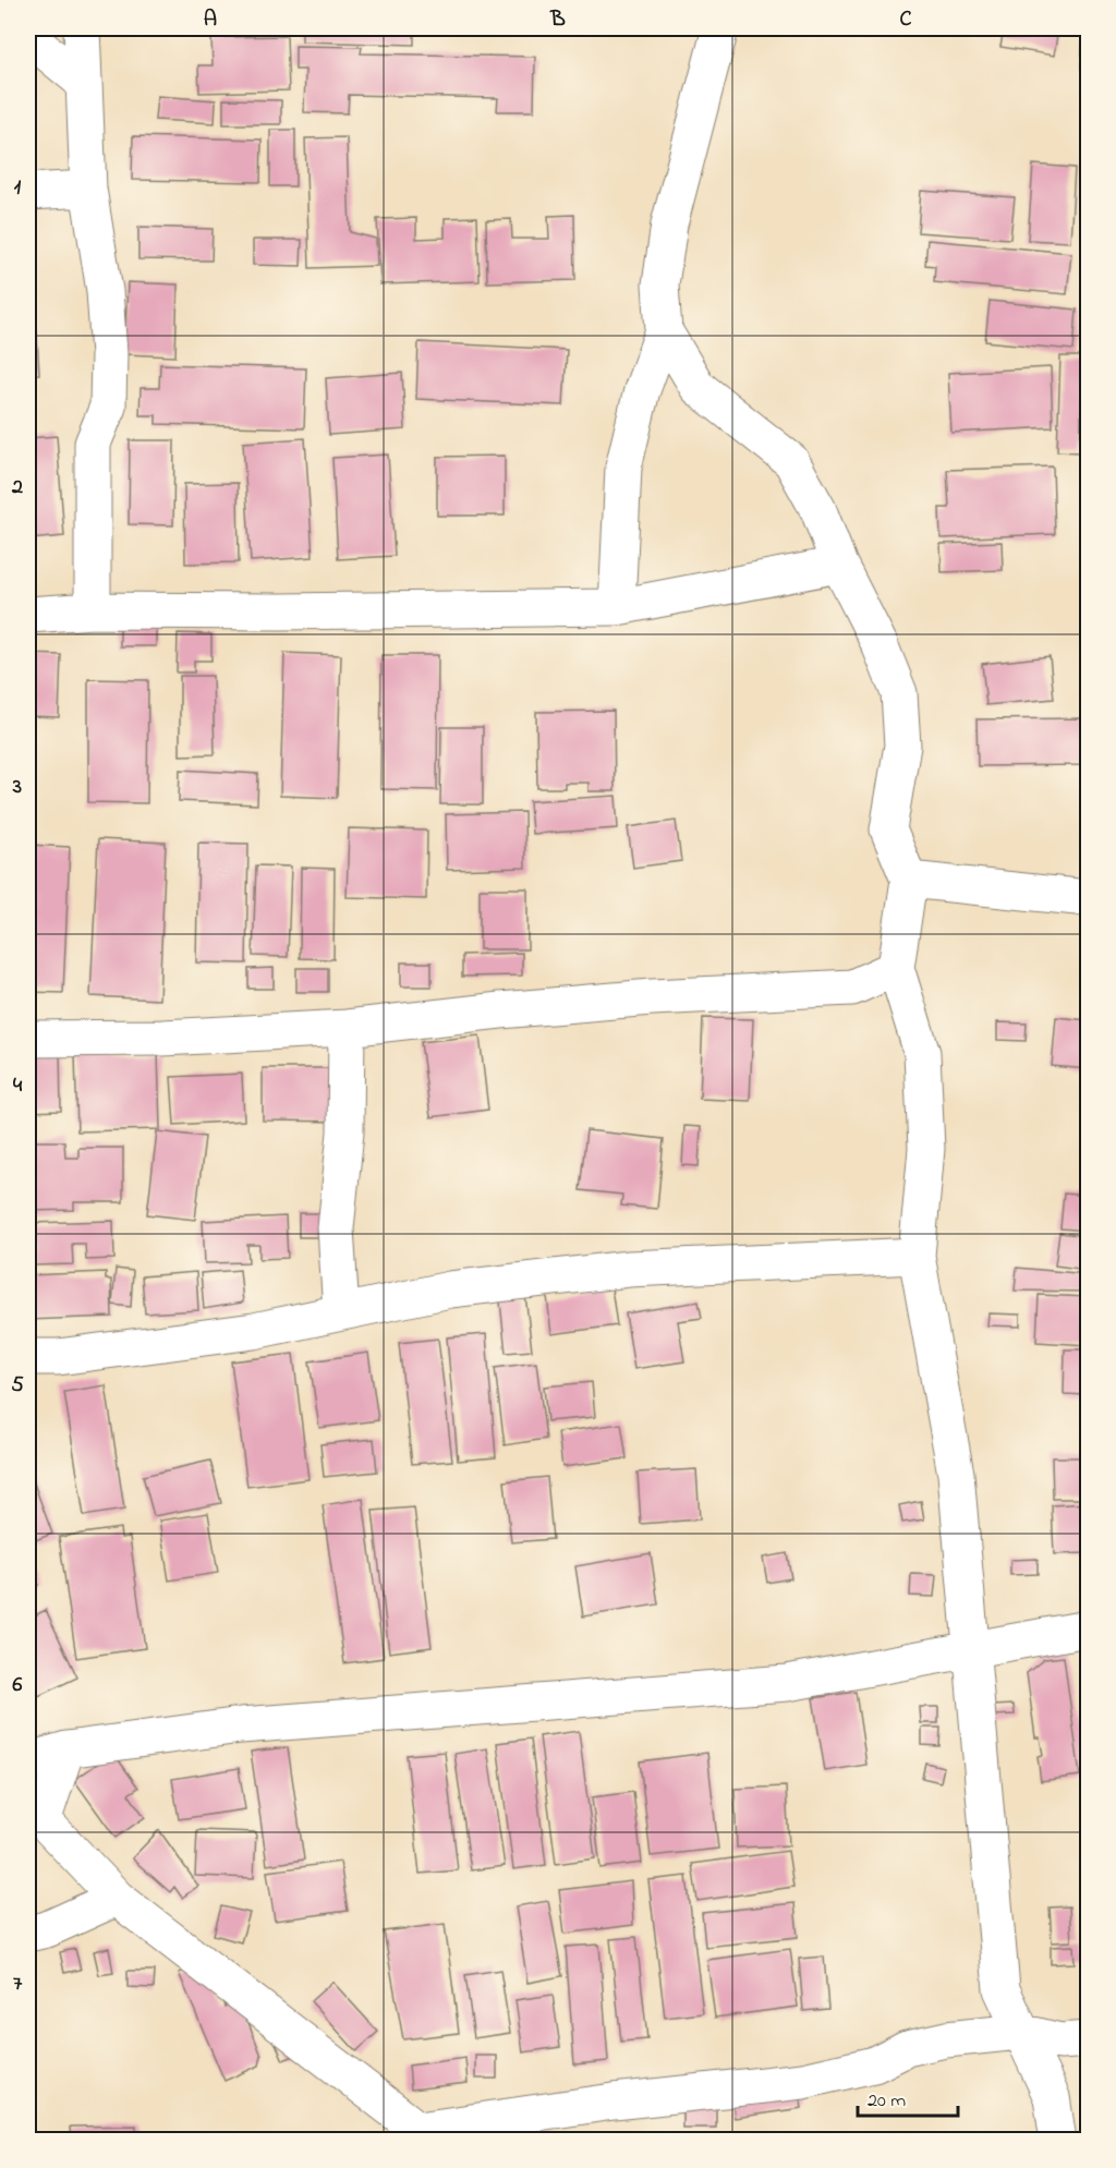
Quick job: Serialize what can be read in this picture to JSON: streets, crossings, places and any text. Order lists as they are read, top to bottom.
{
  "scale_bar": "20 m",
  "grid": {
    "columns": ["A", "B", "C"],
    "rows": [
      "1",
      "2",
      "3",
      "4",
      "5",
      "6",
      "7"
    ]
  }
}
